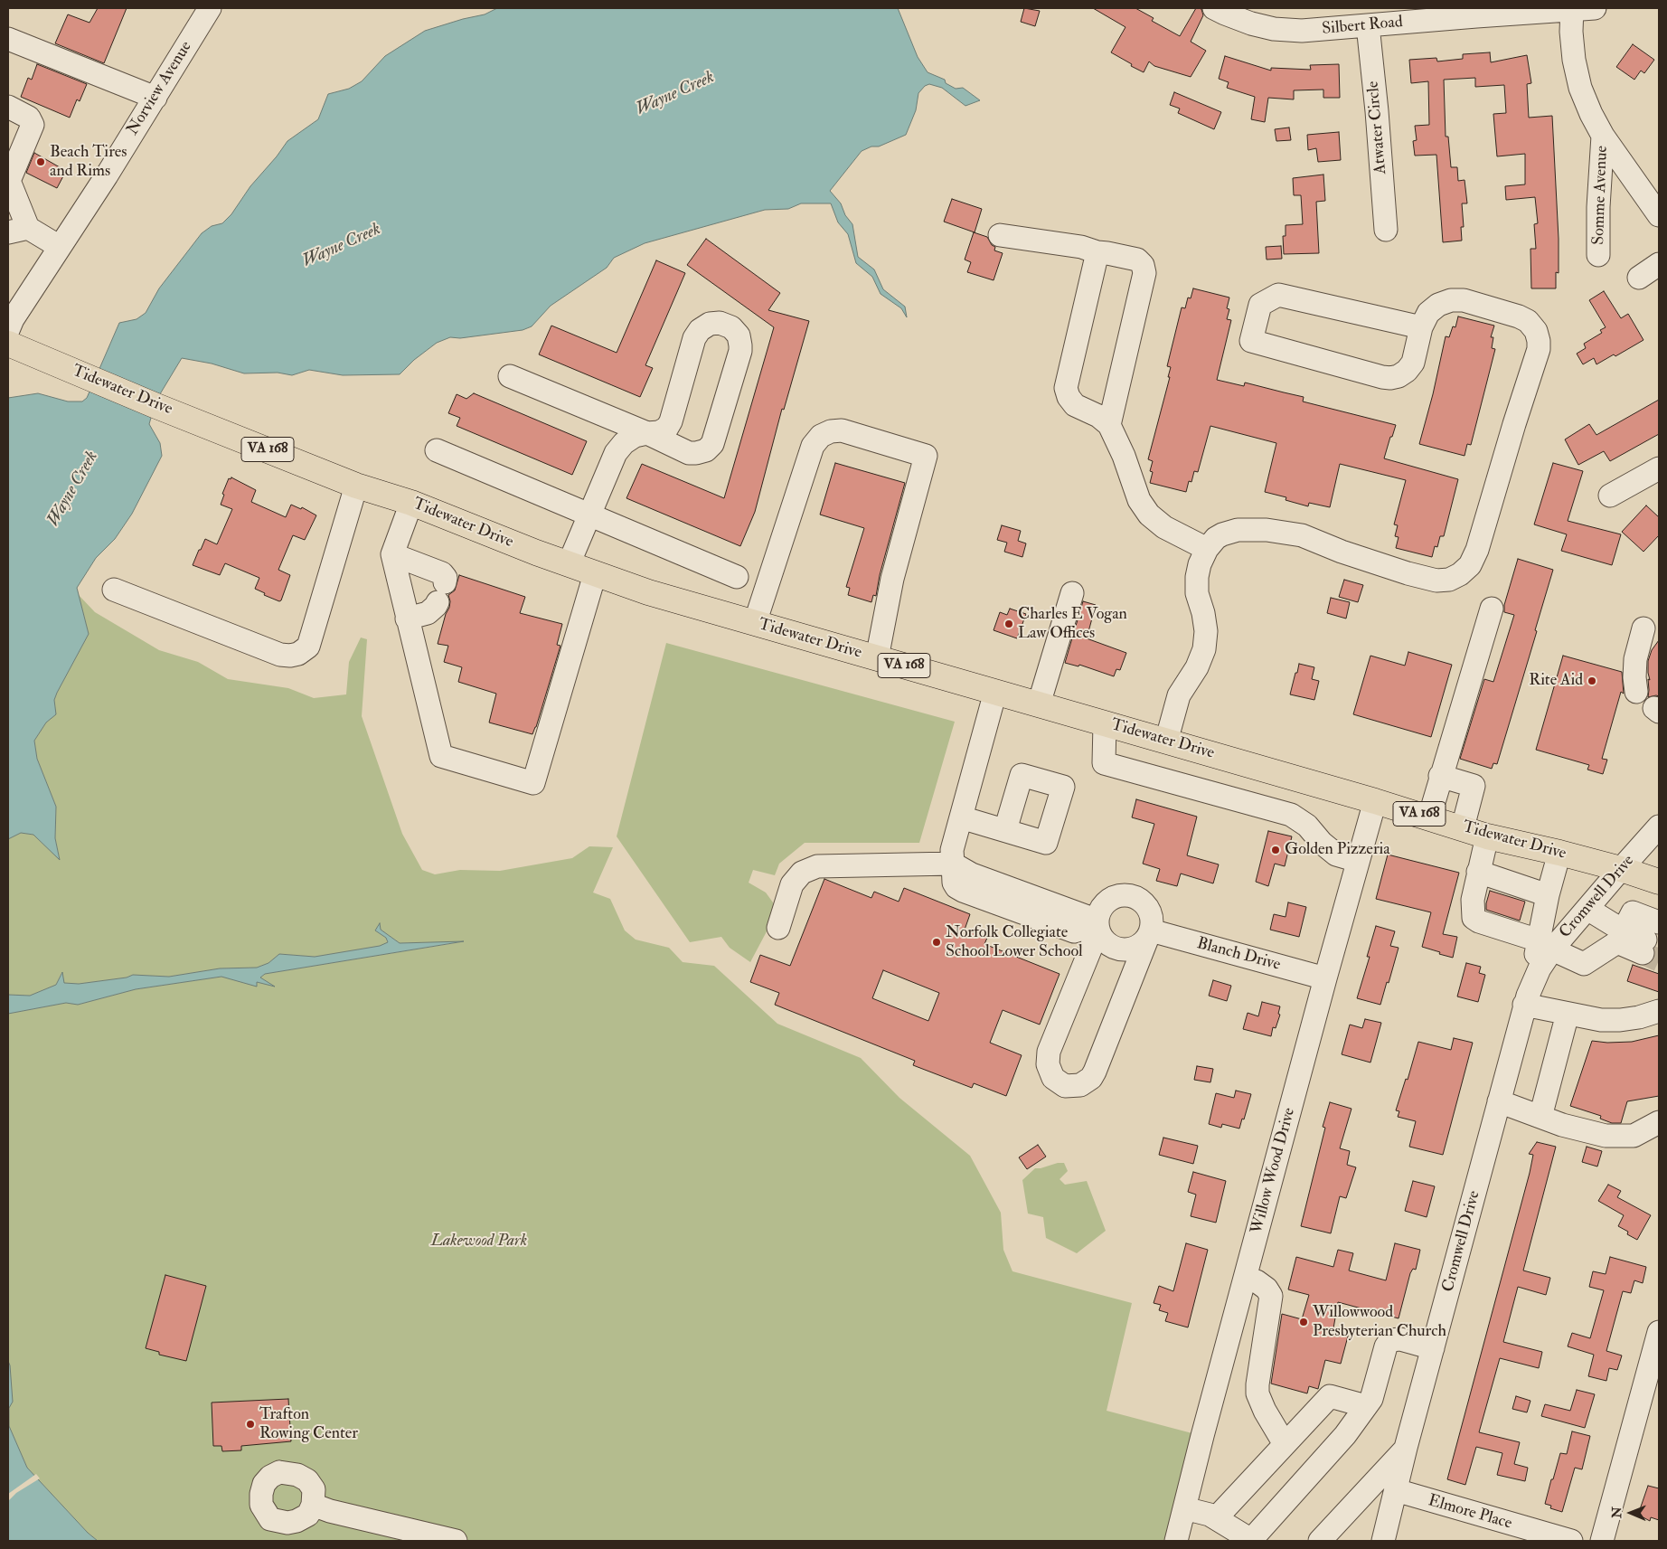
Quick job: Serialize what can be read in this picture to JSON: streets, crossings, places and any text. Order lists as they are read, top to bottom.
{
  "streets": {
    "highway": ["Tidewater Drive", "VA 168"],
    "street": [
      "Silbert Road",
      "Norview Avenue",
      "Atwater Circle",
      "Somme Avenue",
      "Cromwell Drive",
      "Blanch Drive",
      "Willow Wood Drive",
      "Elmore Place"
    ]
  },
  "crossings": [
    ["Silbert Road", "Atwater Circle"],
    ["Silbert Road", "Somme Avenue"],
    ["Tidewater Drive", "Cromwell Drive"],
    ["Tidewater Drive", "Willow Wood Drive"],
    ["Cromwell Drive", "Elmore Place"],
    ["Blanch Drive", "Willow Wood Drive"]
  ],
  "water": ["Wayne Creek"],
  "parks": ["Lakewood Park"],
  "places": [
    "Beach Tires and Rims",
    "Charles E Vogan Law Offices",
    "Rite Aid",
    "Golden Pizzeria",
    "Norfolk Collegiate School Lower School",
    "Willowwood Presbyterian Church",
    "Trafton Rowing Center"
  ],
  "north": "left"
}
